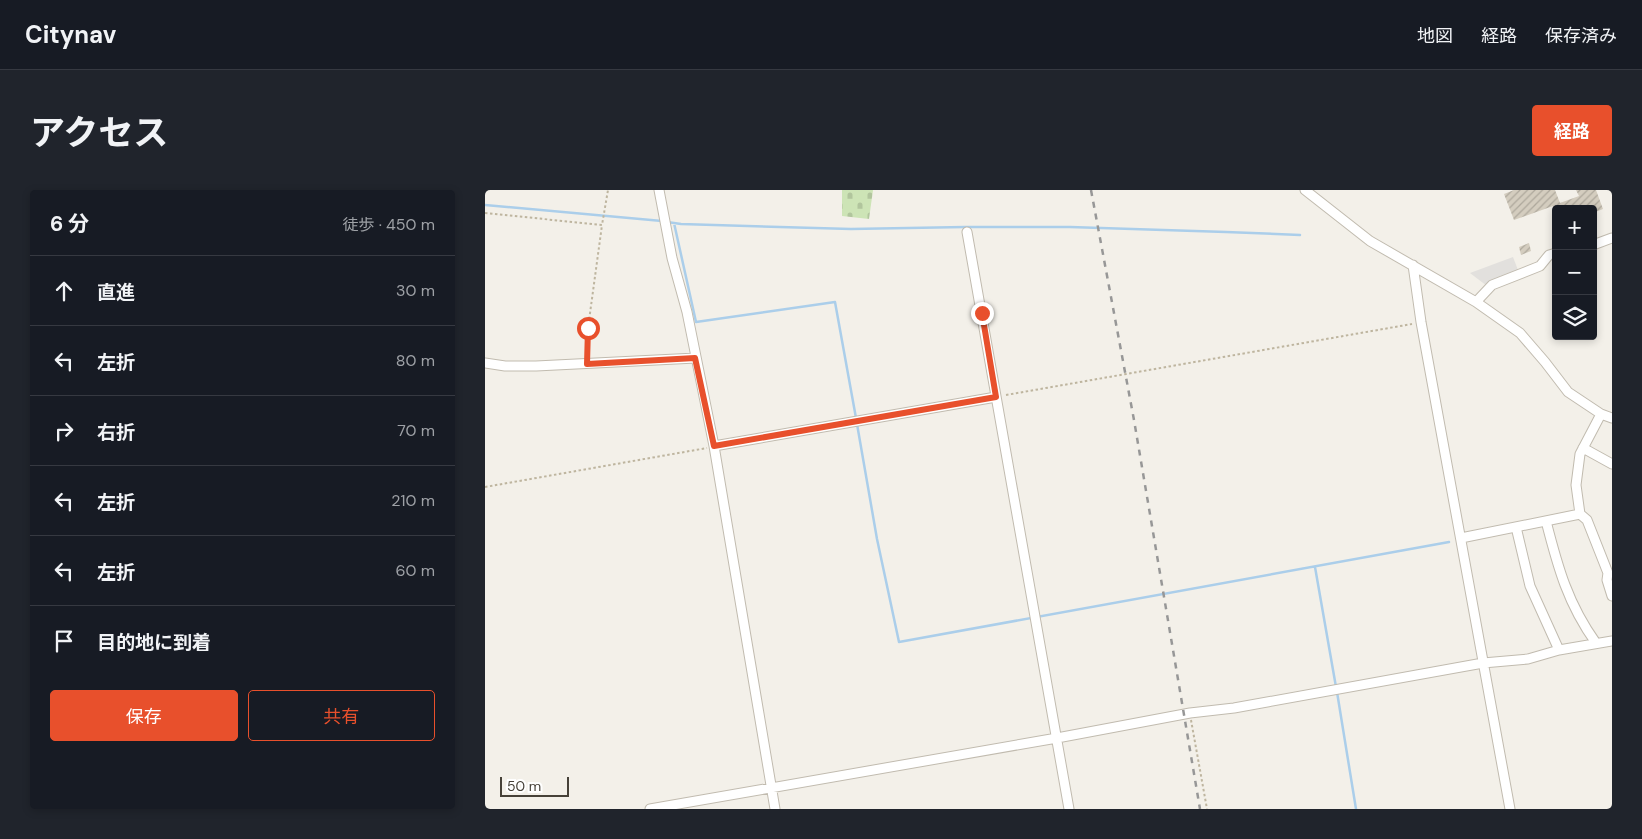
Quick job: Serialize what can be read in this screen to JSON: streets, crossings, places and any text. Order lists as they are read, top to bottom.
{
  "scale_bar": "50 m",
  "page": {
    "header": "Citynav",
    "nav": ["地図", "経路", "保存済み"],
    "title": "アクセス",
    "buttons": [
      "経路",
      ["保存", "共有"]
    ],
    "heading": ["6 分", "徒歩 · 450 m"],
    "map_buttons": ["+", "−"],
    "list": [
      ["直進", "30 m"],
      ["左折", "80 m"],
      ["右折", "70 m"],
      ["左折", "210 m"],
      ["左折", "60 m"],
      "目的地に到着"
    ],
    "scale": "50 m"
  }
}
